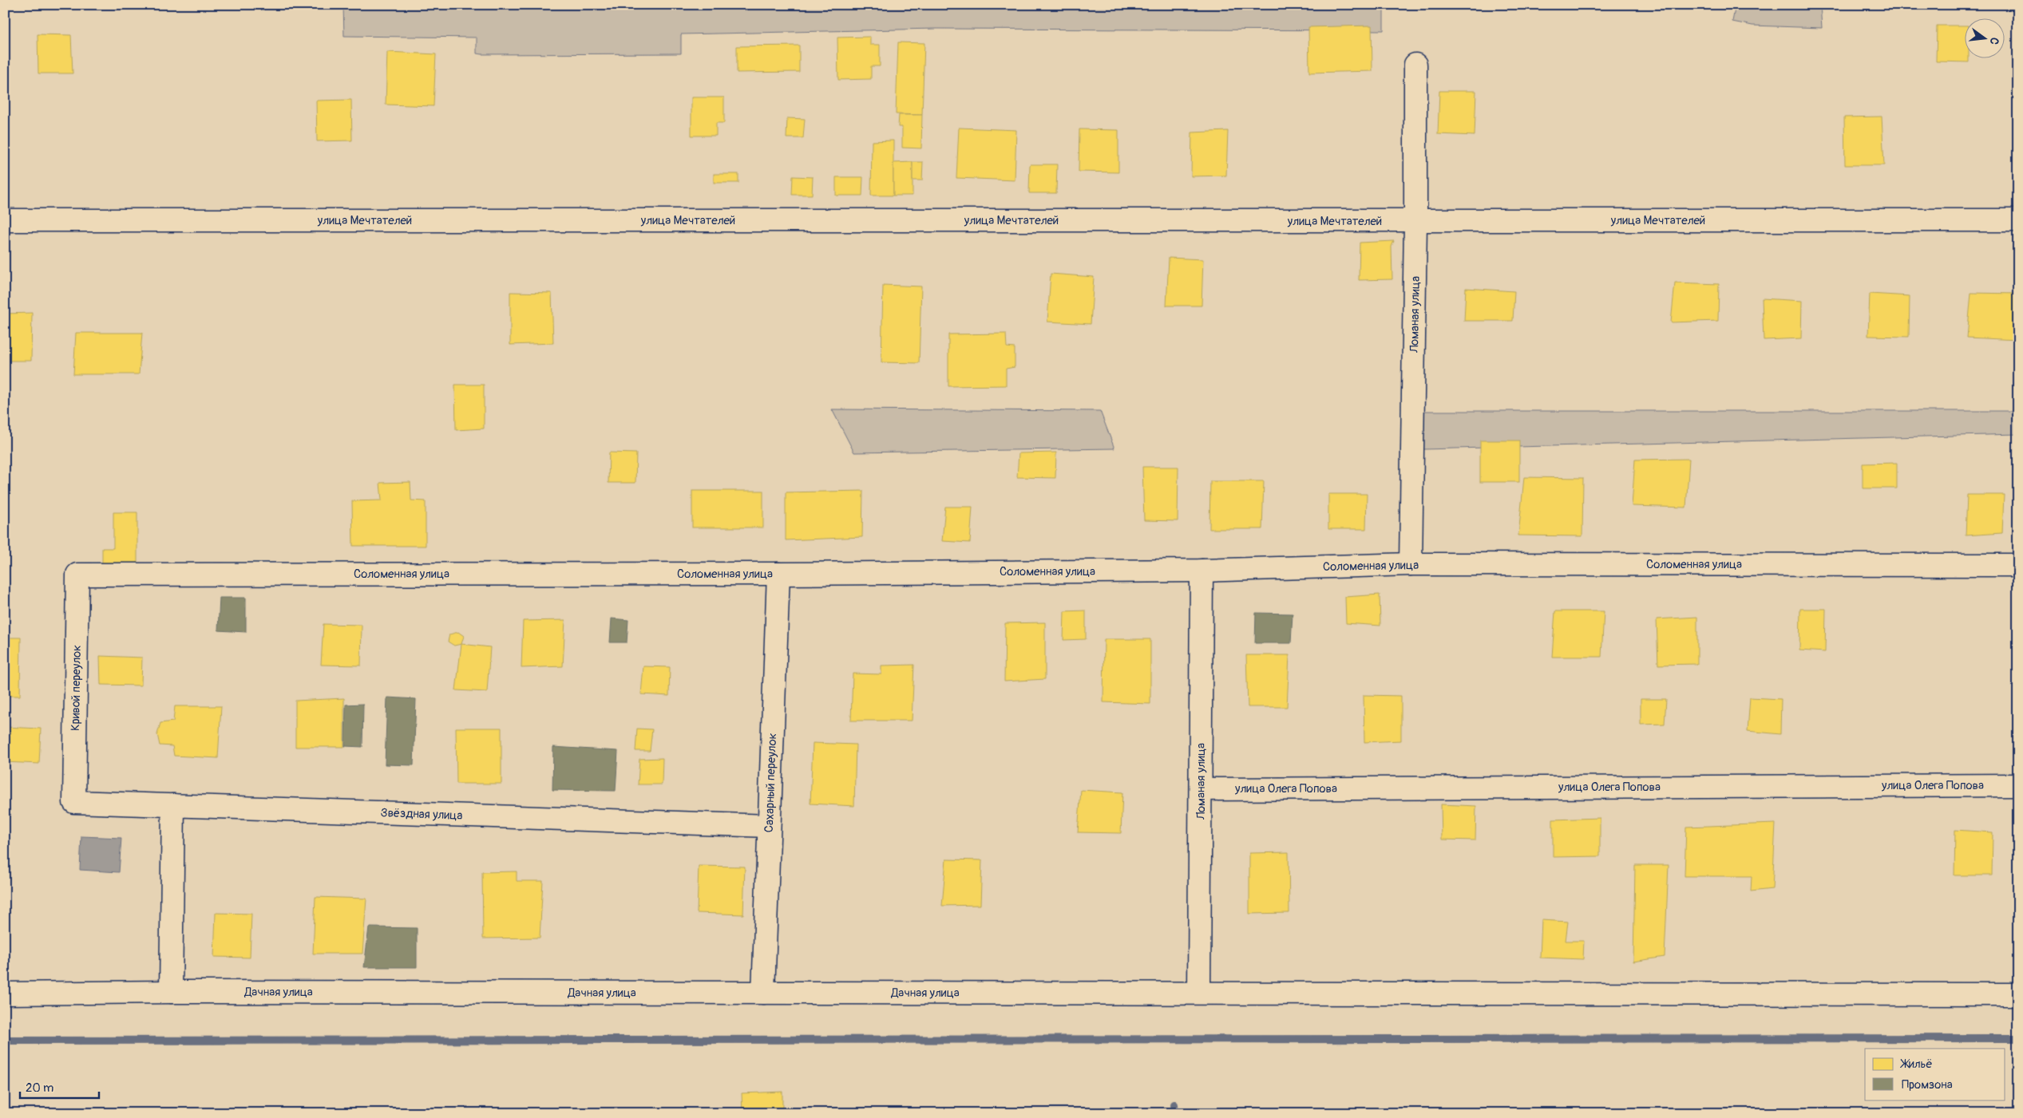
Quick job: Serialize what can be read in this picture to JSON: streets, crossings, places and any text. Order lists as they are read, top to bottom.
{
  "streets": {
    "street": [
      "улица Мечтателей",
      "Ломаная улица",
      "Соломенная улица",
      "Кривой переулок",
      "Сахарный переулок",
      "улица Олега Попова",
      "Звёздная улица",
      "Дачная улица"
    ]
  },
  "crossings": [
    ["улица Мечтателей", "Ломаная улица"],
    ["Ломаная улица", "Соломенная улица"],
    ["Ломаная улица", "улица Олега Попова"],
    ["Ломаная улица", "Дачная улица"],
    ["Соломенная улица", "Кривой переулок"],
    ["Соломенная улица", "Сахарный переулок"],
    ["Кривой переулок", "Звёздная улица"],
    ["Сахарный переулок", "Звёздная улица"],
    ["Сахарный переулок", "Дачная улица"]
  ],
  "legend": ["Жильё", "Промзона"],
  "scale_bar": "20 m",
  "north": "right"
}
